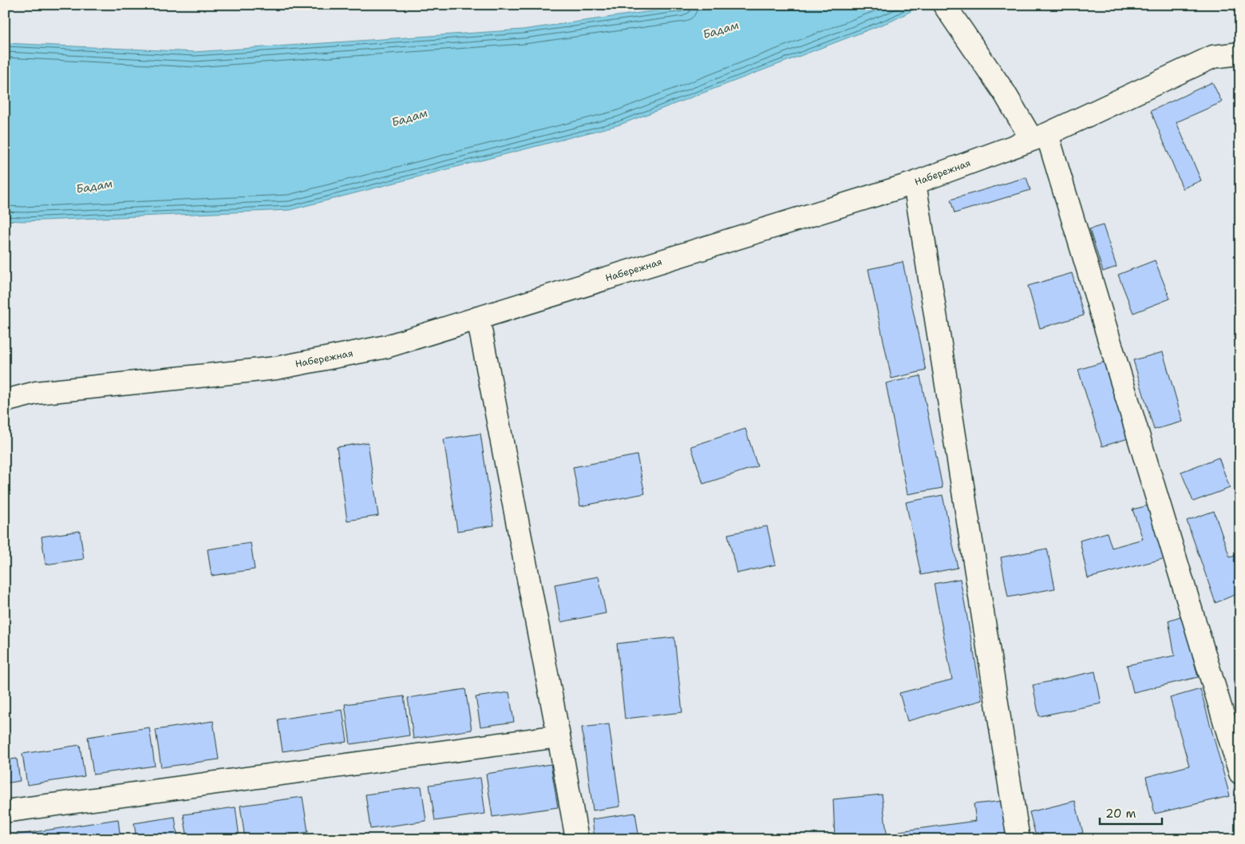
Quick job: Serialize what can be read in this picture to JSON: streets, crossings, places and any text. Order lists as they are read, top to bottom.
{
  "streets": {
    "street": ["Набережная"]
  },
  "water": ["Бадам"],
  "scale_bar": "20 m"
}
